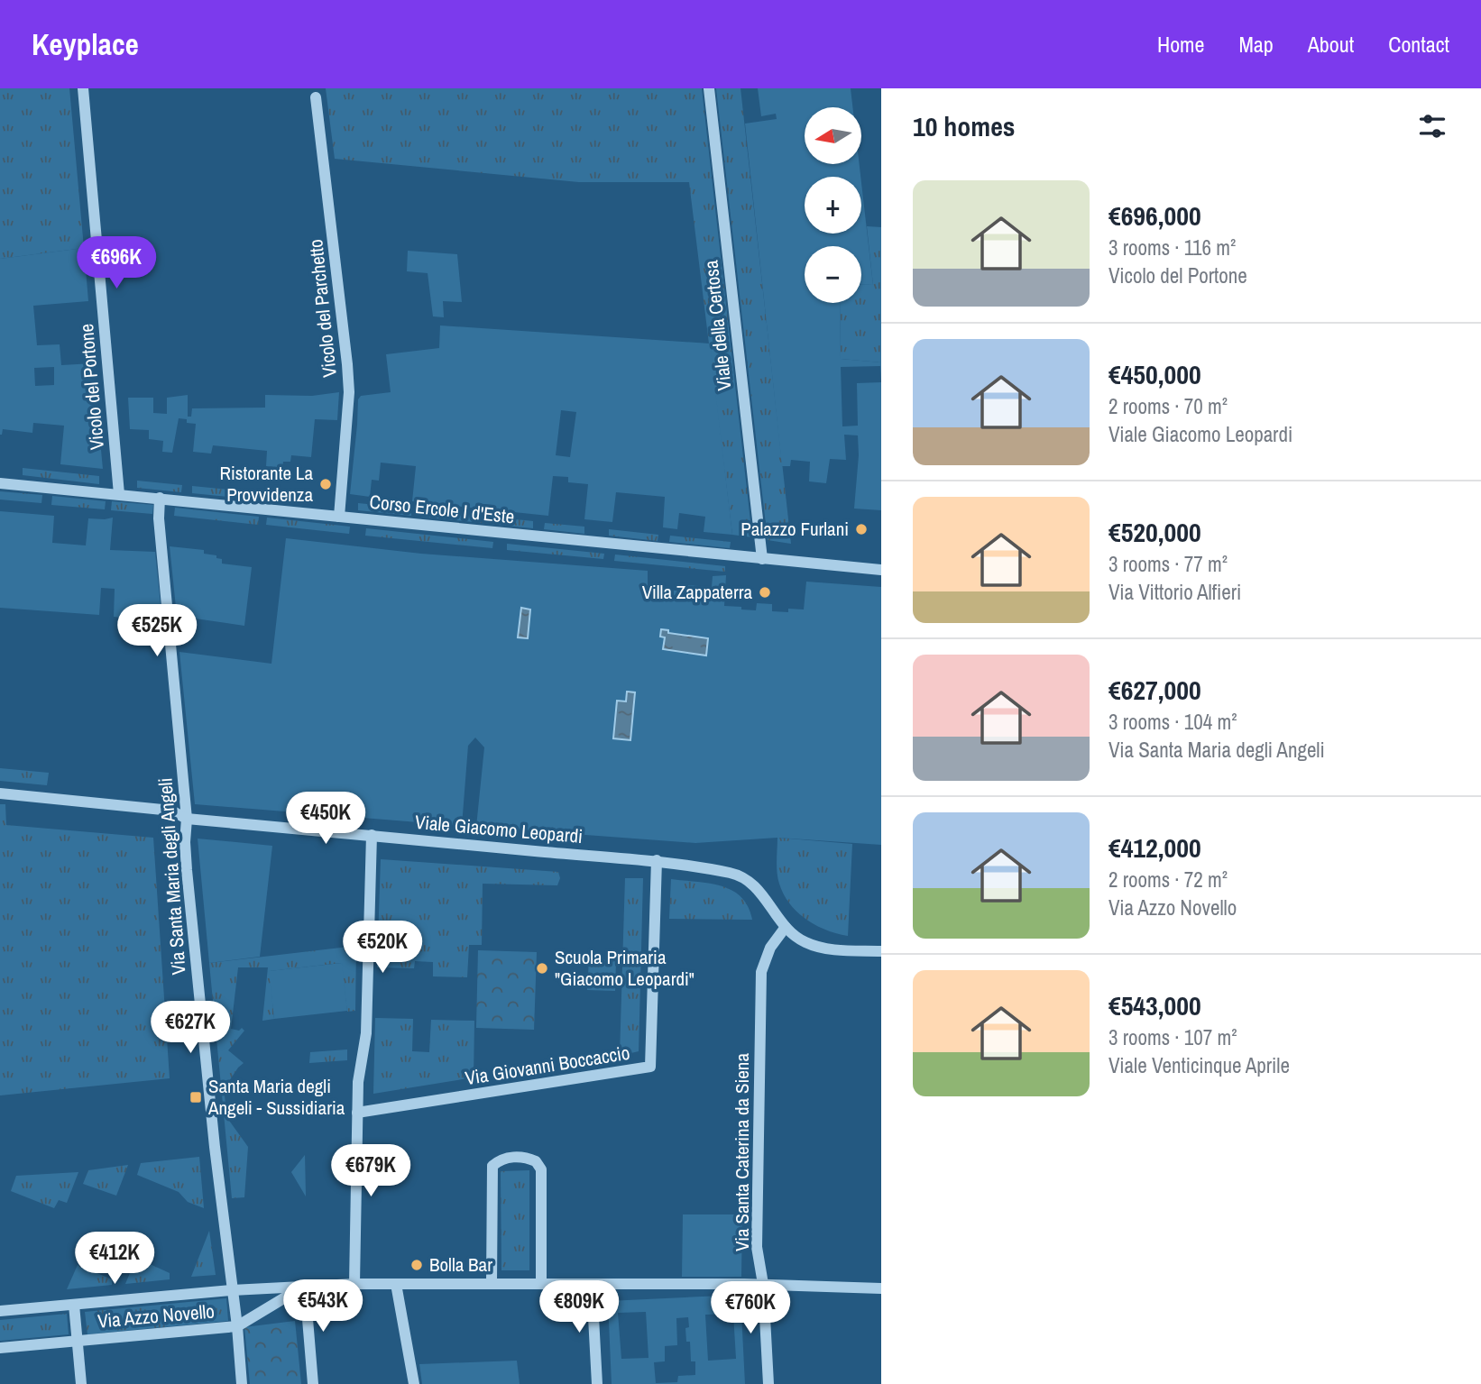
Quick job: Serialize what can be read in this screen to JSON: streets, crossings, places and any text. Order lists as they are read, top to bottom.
{
  "streets": {
    "street": [
      "Vicolo del Parchetto",
      "Viale della Certosa",
      "Vicolo del Portone",
      "Corso Ercole I d'Este",
      "Viale Giacomo Leopardi",
      "Via Santa Maria degli Angeli",
      "Via Giovanni Boccaccio",
      "Via Santa Caterina da Siena",
      "Via Azzo Novello"
    ]
  },
  "crossings": [
    ["Vicolo del Parchetto", "Corso Ercole I d'Este"],
    ["Viale della Certosa", "Corso Ercole I d'Este"],
    ["Vicolo del Portone", "Corso Ercole I d'Este"],
    ["Corso Ercole I d'Este", "Via Santa Maria degli Angeli"],
    ["Viale Giacomo Leopardi", "Via Santa Maria degli Angeli"],
    ["Viale Giacomo Leopardi", "Via Giovanni Boccaccio"],
    ["Viale Giacomo Leopardi", "Via Santa Caterina da Siena"],
    ["Via Santa Maria degli Angeli", "Via Azzo Novello"],
    ["Via Santa Caterina da Siena", "Via Azzo Novello"]
  ],
  "places": {
    "other": [
      "Ristorante La Provvidenza",
      "Palazzo Furlani",
      "Villa Zappaterra",
      "Scuola Primaria \"Giacomo Leopardi\"",
      "Bolla Bar"
    ],
    "transit": ["Santa Maria degli Angeli - Sussidiaria"]
  },
  "north": "left",
  "page": {
    "header": "Keyplace",
    "nav": [
      "Home",
      "Map",
      "About",
      "Contact"
    ],
    "heading": "10 homes",
    "map_buttons": ["+", "−"],
    "list": [
      {
        "name": "€696,000",
        "note": "3 rooms · 116 m² · Vicolo del Portone"
      },
      {
        "name": "€450,000",
        "note": "2 rooms · 70 m² · Viale Giacomo Leopardi"
      },
      {
        "name": "€520,000",
        "note": "3 rooms · 77 m² · Via Vittorio Alfieri"
      },
      {
        "name": "€627,000",
        "note": "3 rooms · 104 m² · Via Santa Maria degli Angeli"
      },
      {
        "name": "€412,000",
        "note": "2 rooms · 72 m² · Via Azzo Novello"
      },
      {
        "name": "€543,000",
        "note": "3 rooms · 107 m² · Viale Venticinque Aprile"
      }
    ],
    "price": [
      "€696K",
      "€525K",
      "€450K",
      "€520K",
      "€627K",
      "€679K",
      "€412K",
      "€543K",
      "€809K",
      "€760K"
    ]
  }
}
